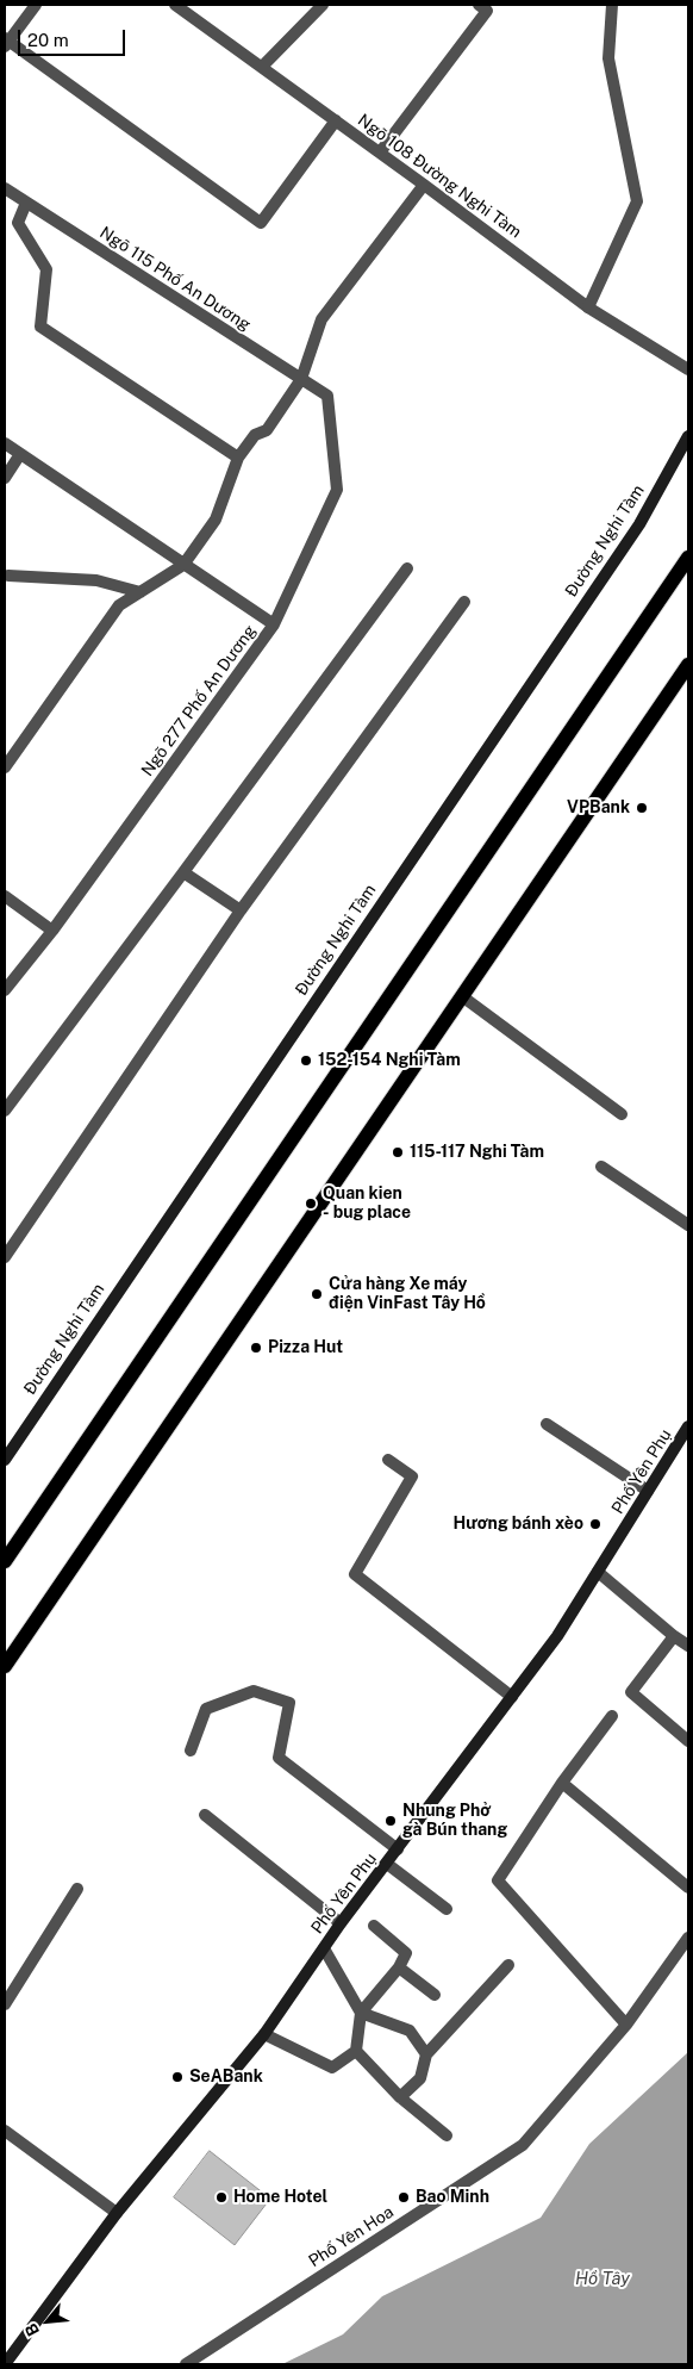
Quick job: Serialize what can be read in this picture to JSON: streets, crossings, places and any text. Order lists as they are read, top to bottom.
{
  "streets": {
    "street": [
      "Ngõ 108 Đường Nghi Tàm",
      "Ngõ 115 Phố An Dương",
      "Đường Nghi Tàm",
      "Ngõ 277 Phố An Dương",
      "Phố Yên Phụ",
      "Phố Yên Hoa"
    ]
  },
  "crossings": [
    ["Ngõ 115 Phố An Dương", "Ngõ 277 Phố An Dương"]
  ],
  "water": ["Hồ Tây"],
  "places": [
    "VPBank",
    "152-154 Nghi Tàm",
    "115-117 Nghi Tàm",
    "Quan kien - bug place",
    "Cửa hàng Xe máy điện VinFast Tây Hồ",
    "Pizza Hut",
    "Hương bánh xèo",
    "Nhung Phở gà Bún thang",
    "SeABank",
    "Home Hotel",
    "Bao Minh"
  ],
  "scale_bar": "20 m",
  "north": "bottom left"
}
